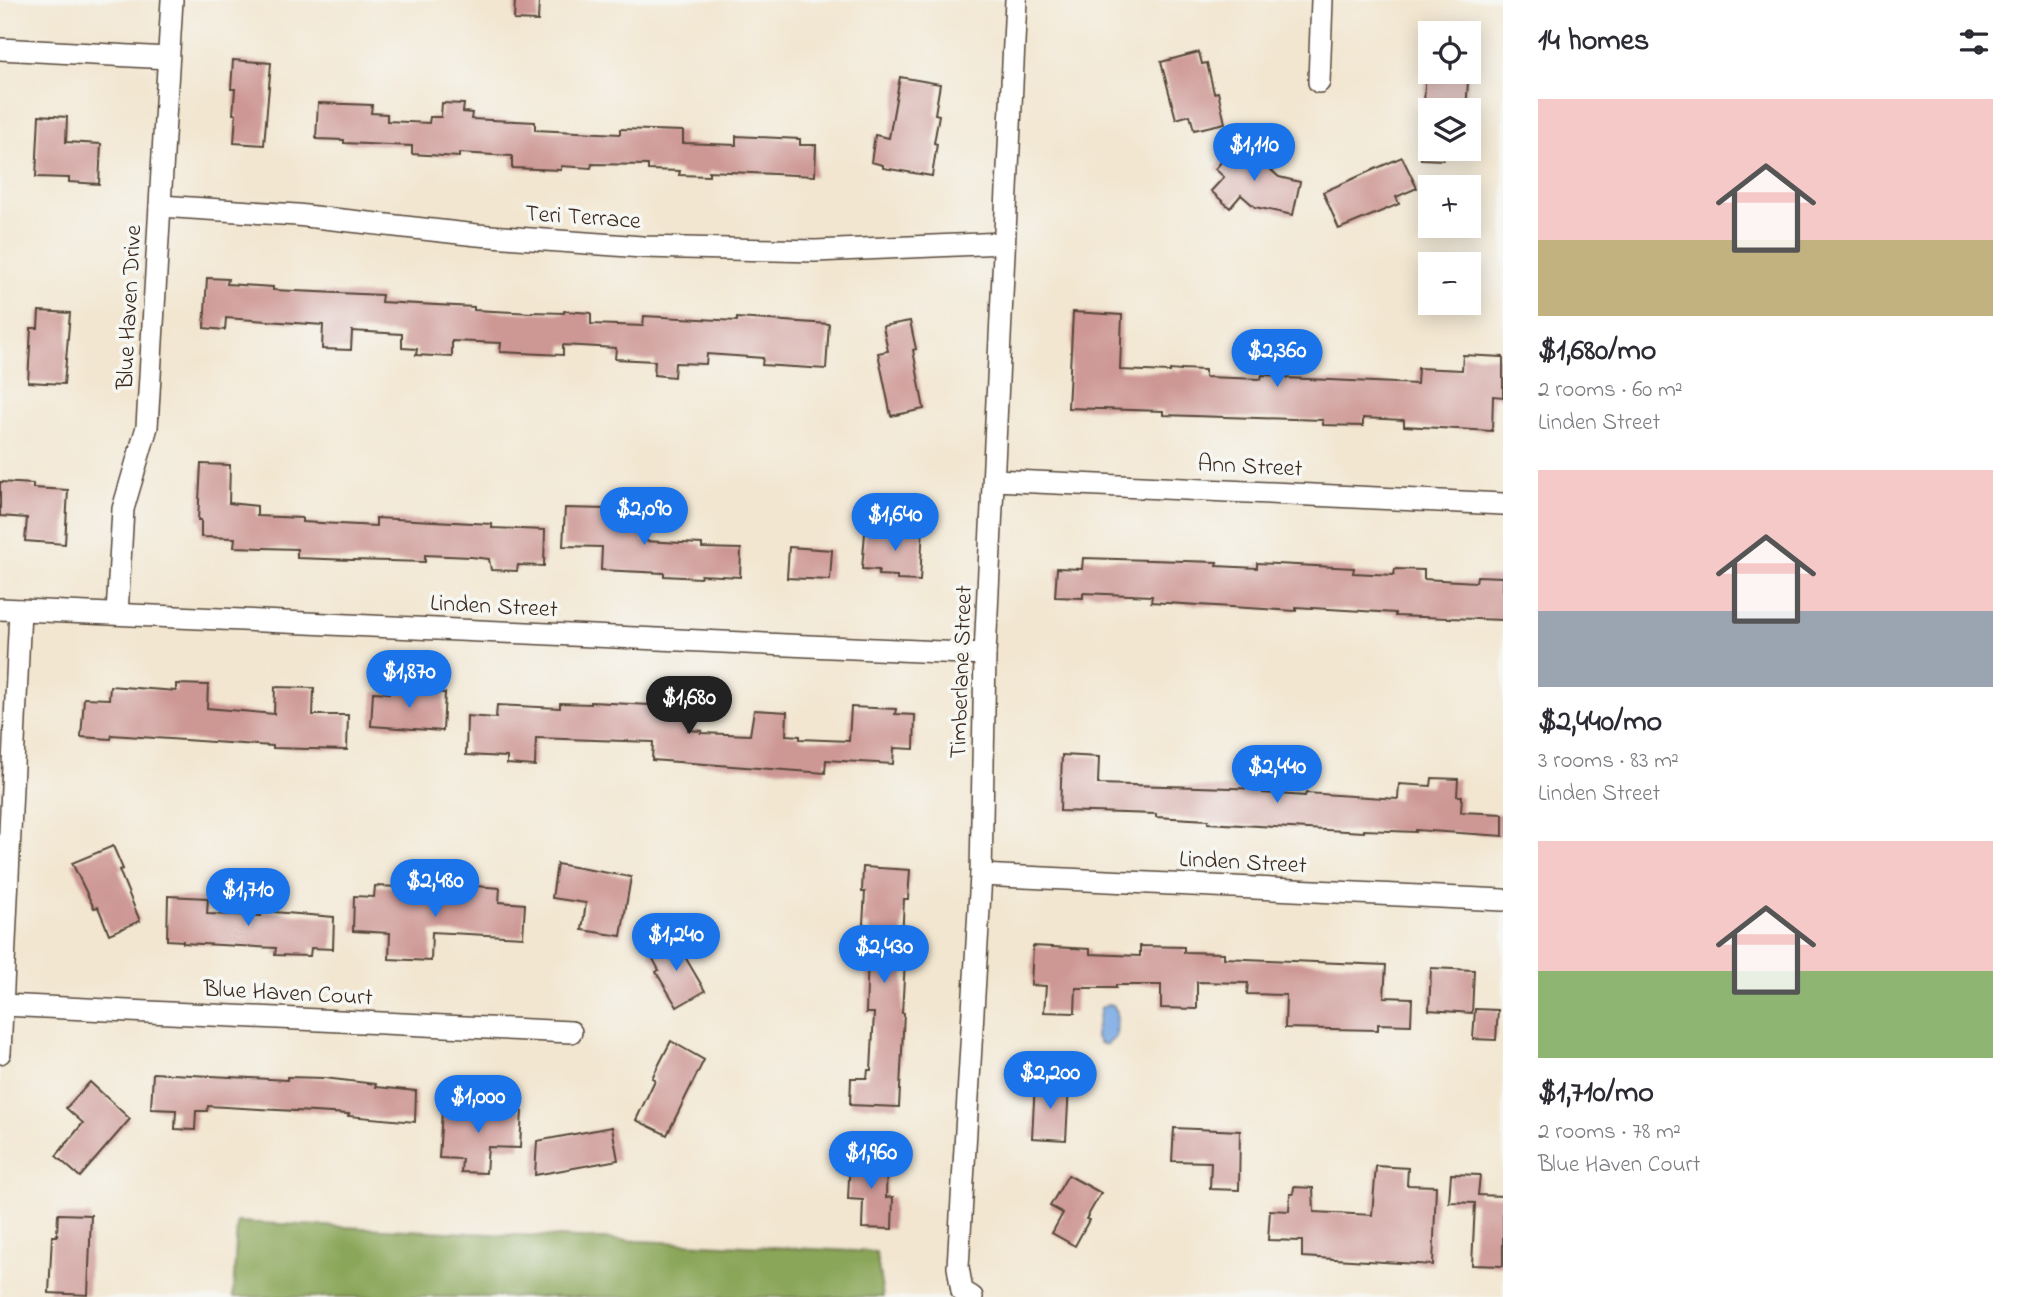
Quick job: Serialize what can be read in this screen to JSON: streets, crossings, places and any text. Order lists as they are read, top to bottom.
{
  "streets": {
    "street": [
      "Teri Terrace",
      "Blue Haven Drive",
      "Ann Street",
      "Linden Street",
      "Timberlane Street",
      "Blue Haven Court"
    ]
  },
  "crossings": [
    ["Teri Terrace", "Blue Haven Drive"],
    ["Teri Terrace", "Timberlane Street"],
    ["Blue Haven Drive", "Linden Street"],
    ["Ann Street", "Timberlane Street"],
    ["Linden Street", "Timberlane Street"]
  ],
  "page": {
    "heading": "14 homes",
    "map_buttons": ["+", "−"],
    "list": [
      {
        "name": "$1,680/mo",
        "note": "2 rooms · 60 m² · Linden Street"
      },
      {
        "name": "$2,440/mo",
        "note": "3 rooms · 83 m² · Linden Street"
      },
      {
        "name": "$1,710/mo",
        "note": "2 rooms · 78 m² · Blue Haven Court"
      }
    ],
    "price": [
      "$1,110",
      "$2,360",
      "$2,090",
      "$1,640",
      "$1,870",
      "$1,680",
      "$2,440",
      "$2,480",
      "$1,710",
      "$1,240",
      "$2,430",
      "$2,200",
      "$1,000",
      "$1,960"
    ]
  }
}
